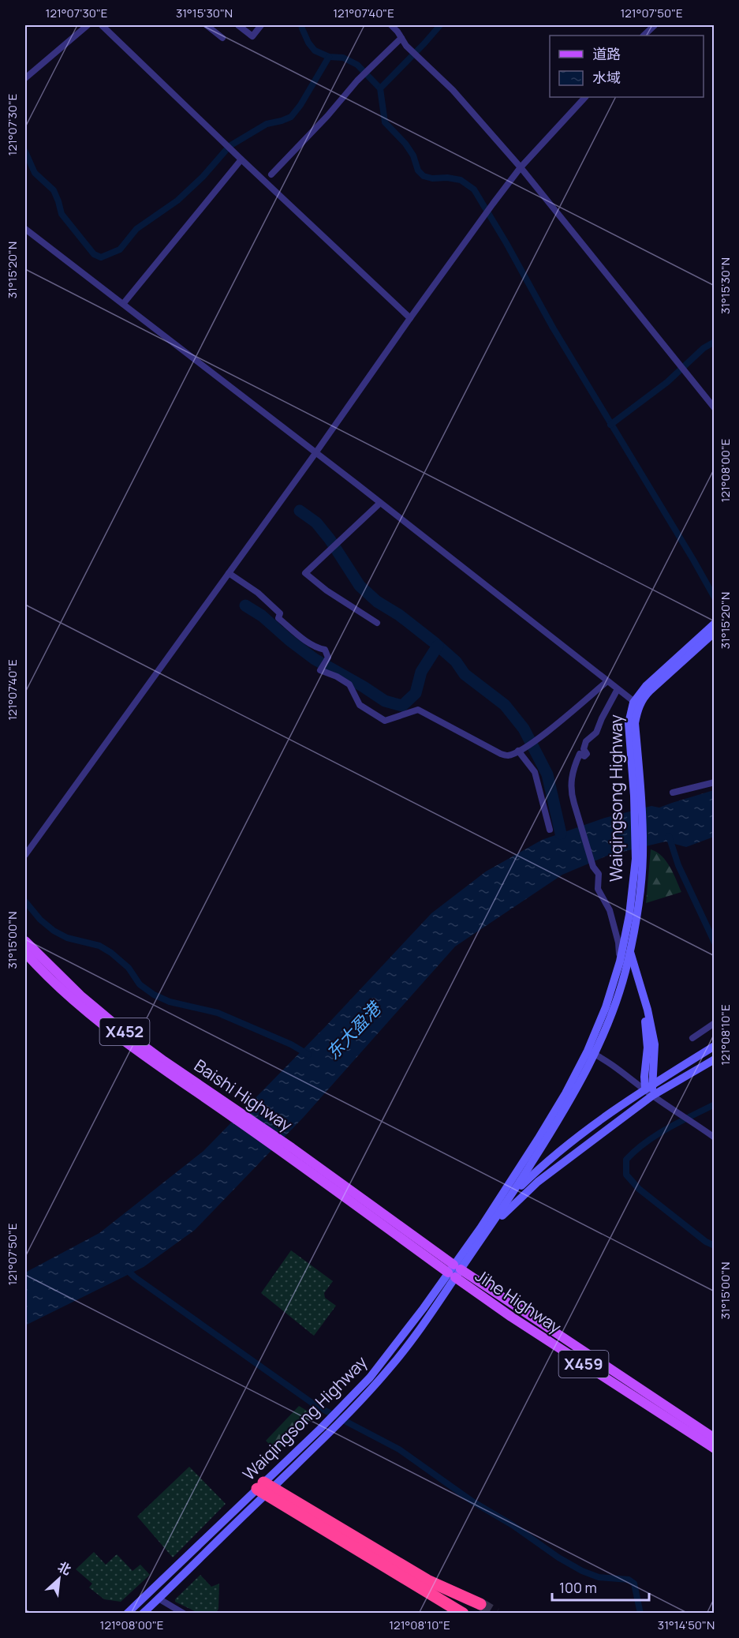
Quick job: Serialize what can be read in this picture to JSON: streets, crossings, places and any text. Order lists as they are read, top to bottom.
{
  "streets": {
    "main road": [
      "Waiqingsong Highway",
      "X452",
      "Baishi Highway",
      "Jihe Highway",
      "X459"
    ]
  },
  "crossings": [
    ["Waiqingsong Highway", "Baishi Highway"],
    ["Waiqingsong Highway", "Jihe Highway"],
    ["Baishi Highway", "Jihe Highway"]
  ],
  "water": ["东大盈港"],
  "legend": ["道路", "水域"],
  "scale_bar": "100 m",
  "north": "top right",
  "coordinates": [
    "121°07'30\"E",
    "31°15'30\"N",
    "121°07'40\"E",
    "121°07'50\"E",
    "31°15'20\"N",
    "121°08'00\"E",
    "31°15'00\"N",
    "121°08'10\"E",
    "31°14'50\"N"
  ]
}
